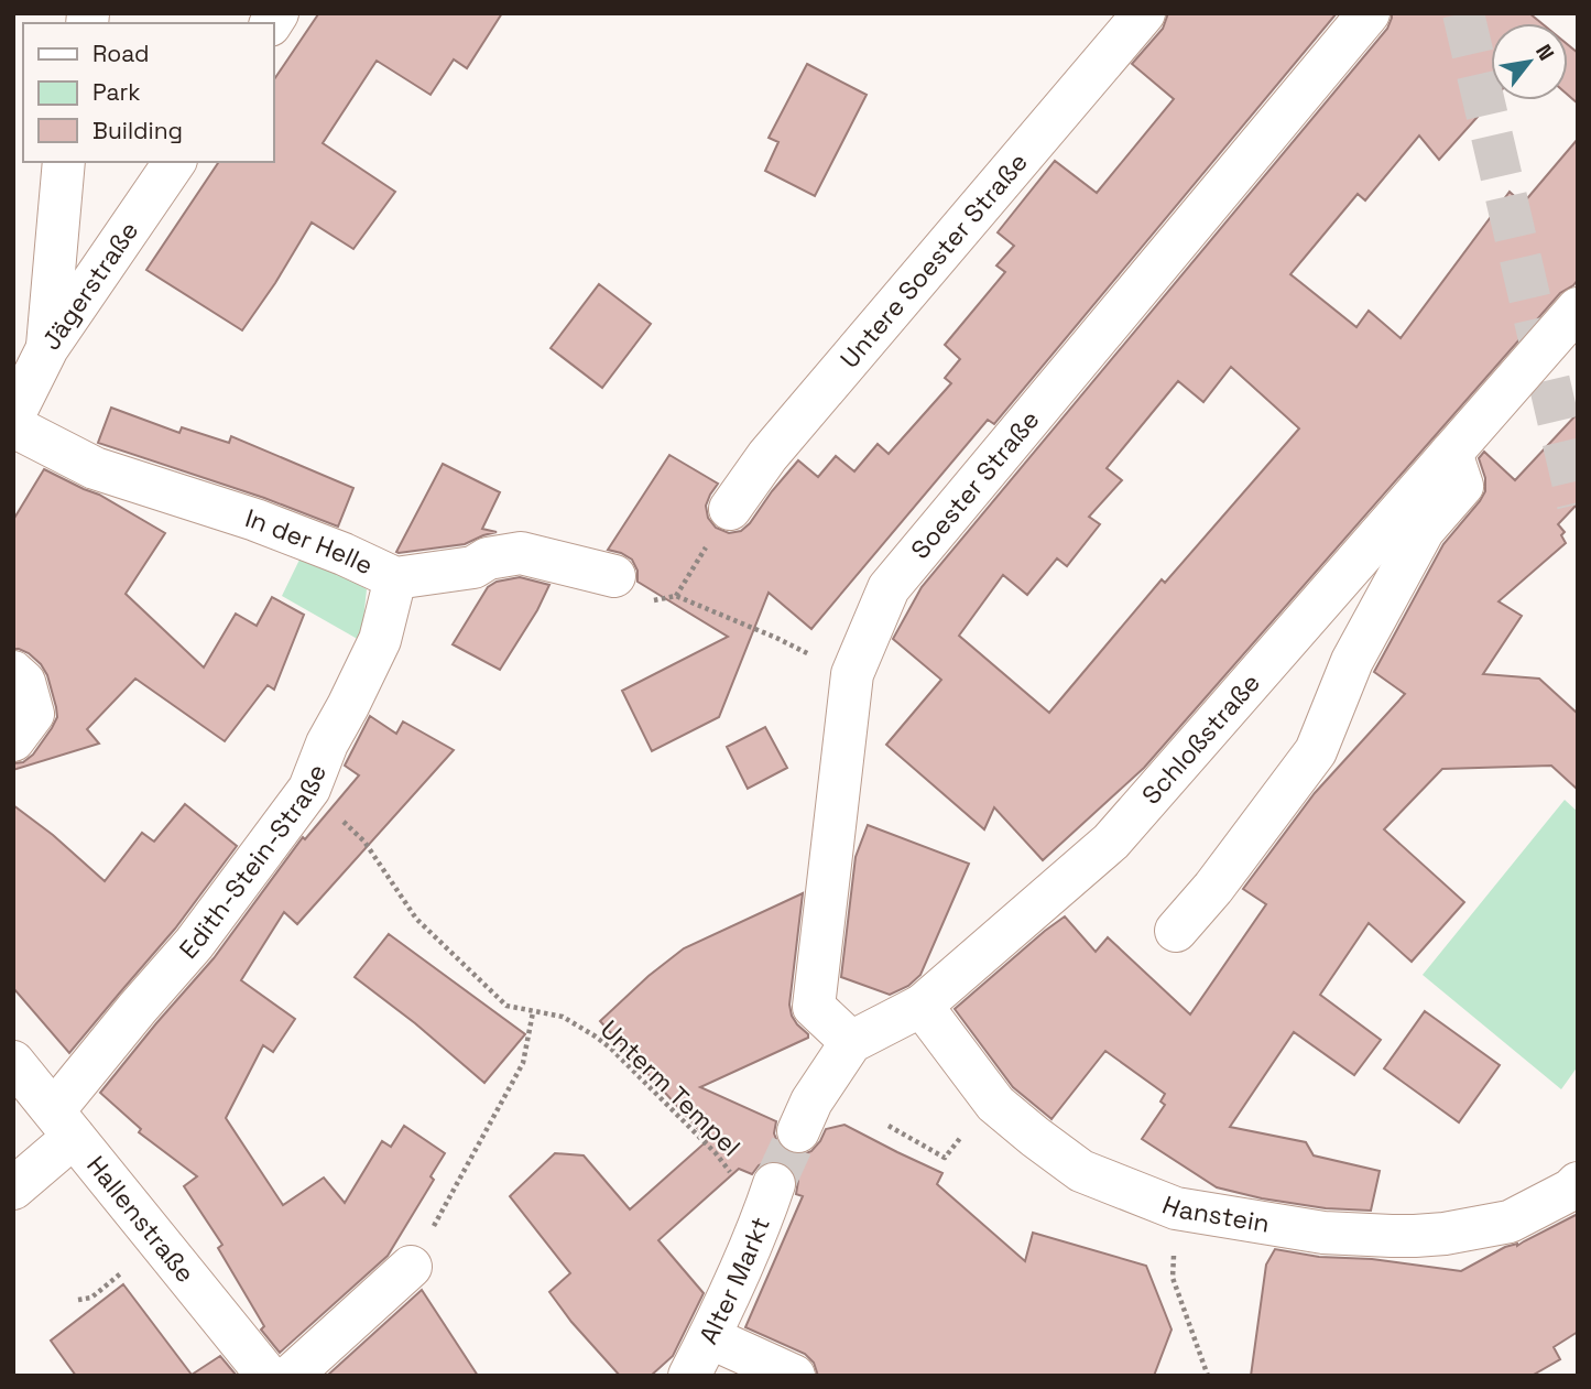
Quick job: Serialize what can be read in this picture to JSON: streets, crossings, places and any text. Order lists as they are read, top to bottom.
{
  "streets": {
    "street": [
      "Untere Soester Straße",
      "Jägerstraße",
      "Soester Straße",
      "In der Helle",
      "Schloßstraße",
      "Edith-Stein-Straße",
      "Hanstein",
      "Hallenstraße",
      "Alter Markt"
    ],
    "path": ["Unterm Tempel"]
  },
  "crossings": [
    ["Soester Straße", "Schloßstraße"],
    ["In der Helle", "Edith-Stein-Straße"],
    ["Schloßstraße", "Hanstein"],
    ["Edith-Stein-Straße", "Unterm Tempel"],
    ["Edith-Stein-Straße", "Hallenstraße"],
    ["Unterm Tempel", "Alter Markt"]
  ],
  "legend": ["Road", "Park", "Building"],
  "north": "top right"
}
